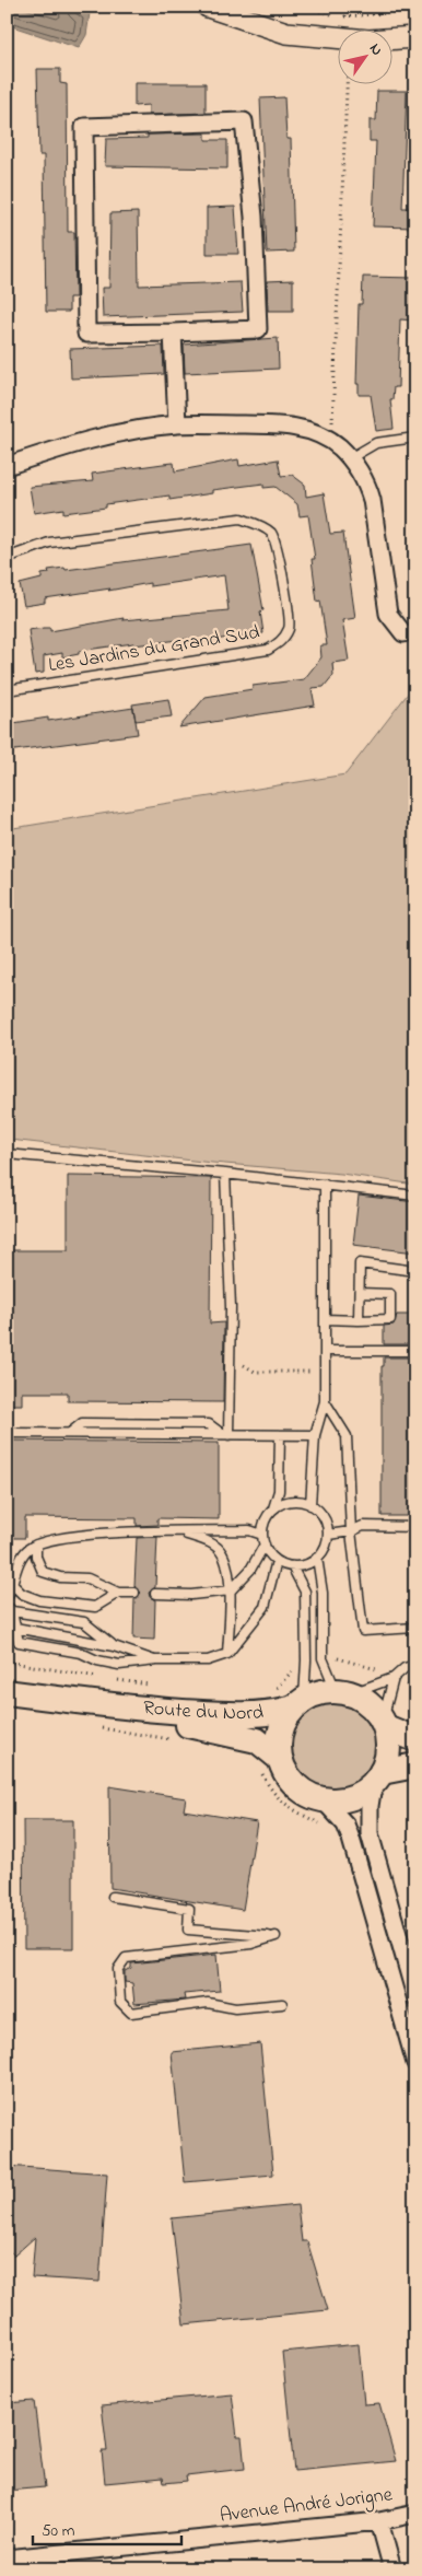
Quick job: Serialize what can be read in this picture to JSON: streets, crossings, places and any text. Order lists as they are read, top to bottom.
{
  "streets": {
    "main road": ["Route du Nord"],
    "street": ["Avenue André Jorigne"],
    "lane": ["Les Jardins du Grand Sud"]
  },
  "scale_bar": "50 m",
  "north": "top right"
}
